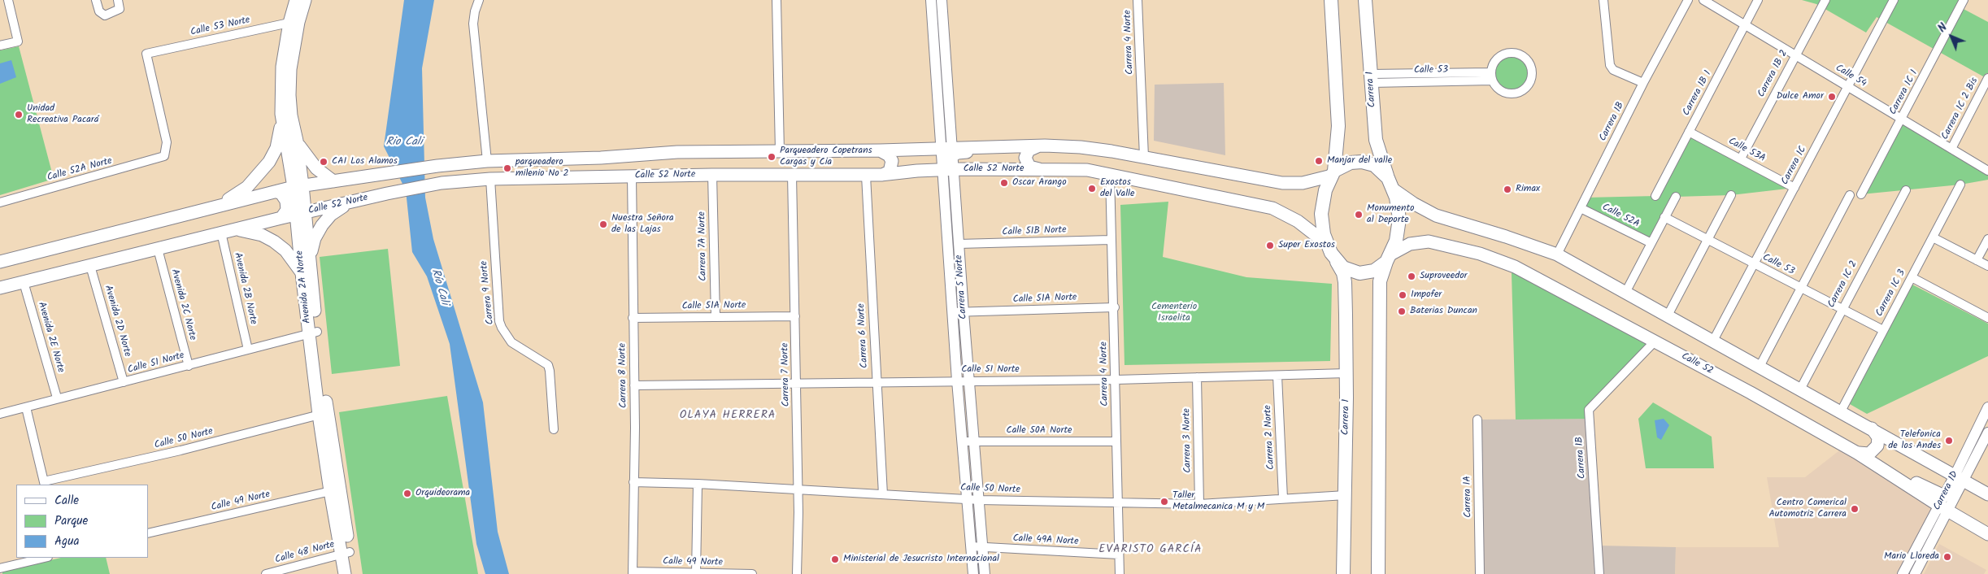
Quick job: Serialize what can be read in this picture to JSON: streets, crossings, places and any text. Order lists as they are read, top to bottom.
{
  "streets": {
    "main road": [
      "Carrera 1",
      "Calle 52 Norte",
      "Avenida 2A Norte",
      "Calle 52"
    ],
    "street": [
      "Calle 53 Norte",
      "Carrera 4 Norte",
      "Calle 53",
      "Carrera 1B 2",
      "Calle 54",
      "Carrera 1C 1",
      "Carrera 1B 1",
      "Carrera 1C 2 Bis",
      "Carrera 1B",
      "Calle 53A",
      "Carrera 1C",
      "Calle 52A Norte",
      "Calle 52A",
      "Calle 51B Norte",
      "Carrera 7A Norte",
      "Carrera 1C 2",
      "Carrera 5 Norte",
      "Avenida 2B Norte",
      "Carrera 9 Norte",
      "Carrera 1C 3",
      "Calle 51A Norte",
      "Avenida 2C Norte",
      "Avenida 2D Norte",
      "Carrera 6 Norte",
      "Avenida 2E Norte",
      "Calle 51 Norte",
      "Carrera 7 Norte",
      "Carrera 8 Norte",
      "Calle 50A Norte",
      "Carrera 2 Norte",
      "Calle 50 Norte",
      "Carrera 3 Norte",
      "Carrera 1D",
      "Carrera 1A",
      "Calle 49 Norte",
      "Calle 49A Norte",
      "Calle 48 Norte"
    ]
  },
  "crossings": [
    ["Calle 53 Norte", "Calle 52A Norte"],
    ["Calle 53 Norte", "Avenida 2A Norte"],
    ["Carrera 4 Norte", "Calle 52 Norte"],
    ["Carrera 4 Norte", "Calle 51B Norte"],
    ["Carrera 4 Norte", "Calle 51A Norte"],
    ["Carrera 4 Norte", "Calle 51 Norte"],
    ["Carrera 4 Norte", "Calle 50A Norte"],
    ["Carrera 4 Norte", "Calle 50 Norte"],
    ["Carrera 4 Norte", "Calle 49A Norte"],
    ["Calle 53", "Carrera 1"],
    ["Calle 53", "Carrera 1C"],
    ["Calle 53", "Carrera 1C 2"],
    ["Calle 53", "Carrera 1C 3"],
    ["Carrera 1B 2", "Calle 54"],
    ["Carrera 1B 2", "Calle 53A"],
    ["Calle 54", "Carrera 1C 1"],
    ["Calle 54", "Carrera 1B 1"],
    ["Calle 54", "Carrera 1C 2 Bis"],
    ["Calle 54", "Carrera 1C"],
    ["Carrera 1", "Calle 52 Norte"],
    ["Carrera 1", "Calle 51 Norte"],
    ["Carrera 1", "Calle 52"],
    ["Carrera 1", "Calle 50 Norte"],
    ["Carrera 1B 1", "Calle 53A"],
    ["Carrera 1B", "Calle 52A"],
    ["Carrera 1B", "Calle 52"],
    ["Calle 53A", "Carrera 1C"],
    ["Calle 52 Norte", "Carrera 7A Norte"],
    ["Calle 52 Norte", "Avenida 2A Norte"],
    ["Calle 52 Norte", "Carrera 5 Norte"],
    ["Calle 52 Norte", "Avenida 2B Norte"],
    ["Calle 52 Norte", "Carrera 9 Norte"],
    ["Calle 52 Norte", "Avenida 2C Norte"],
    ["Calle 52 Norte", "Avenida 2D Norte"],
    ["Calle 52 Norte", "Carrera 6 Norte"],
    ["Calle 52 Norte", "Avenida 2E Norte"],
    ["Calle 52 Norte", "Calle 52"],
    ["Calle 52 Norte", "Carrera 7 Norte"],
    ["Calle 52 Norte", "Carrera 8 Norte"],
    ["Calle 51B Norte", "Carrera 5 Norte"],
    ["Carrera 7A Norte", "Calle 51A Norte"],
    ["Avenida 2A Norte", "Calle 51 Norte"],
    ["Avenida 2A Norte", "Calle 50 Norte"],
    ["Avenida 2A Norte", "Calle 49 Norte"],
    ["Avenida 2A Norte", "Calle 48 Norte"],
    ["Carrera 5 Norte", "Calle 51A Norte"],
    ["Carrera 5 Norte", "Calle 51 Norte"],
    ["Carrera 5 Norte", "Calle 50A Norte"],
    ["Carrera 5 Norte", "Calle 50 Norte"],
    ["Carrera 5 Norte", "Calle 49A Norte"],
    ["Avenida 2B Norte", "Calle 51 Norte"],
    ["Calle 51A Norte", "Carrera 7 Norte"],
    ["Calle 51A Norte", "Carrera 8 Norte"],
    ["Avenida 2C Norte", "Calle 51 Norte"],
    ["Avenida 2D Norte", "Calle 51 Norte"],
    ["Carrera 6 Norte", "Calle 51 Norte"],
    ["Carrera 6 Norte", "Calle 50 Norte"],
    ["Avenida 2E Norte", "Calle 51 Norte"],
    ["Calle 51 Norte", "Carrera 7 Norte"],
    ["Calle 51 Norte", "Carrera 8 Norte"],
    ["Calle 51 Norte", "Carrera 2 Norte"],
    ["Calle 51 Norte", "Carrera 3 Norte"],
    ["Calle 52", "Carrera 1D"],
    ["Carrera 7 Norte", "Calle 50 Norte"],
    ["Carrera 8 Norte", "Calle 50 Norte"],
    ["Carrera 8 Norte", "Calle 49 Norte"],
    ["Carrera 2 Norte", "Calle 50 Norte"],
    ["Calle 50 Norte", "Carrera 3 Norte"]
  ],
  "districts": ["OLAYA HERRERA", "EVARISTO GARCÍA"],
  "water": ["Rio Cali", "Río Cali"],
  "parks": ["Cementerio Israelita"],
  "places": [
    "Dulce Amor",
    "Unidad Recreativa Pacará",
    "Parqueadero Copetrans Cargas y Cia",
    "Manjar del valle",
    "CAI Los Alamos",
    "parqueadero milenio No 2",
    "Oscar Arango",
    "Exostos del Valle",
    "Rimax",
    "Monumento al Deporte",
    "Nuestra Señora de las Lajas",
    "Super Exostos",
    "Suproveedor",
    "Impofer",
    "Baterias Duncan",
    "Telefonica de los Andes",
    "Orquideorama",
    "Taller Metalmecanica M y M",
    "Centro Comerical Automotriz Carrera",
    "Mario Lloreda",
    "Ministerial de Jesucristo Internacional"
  ],
  "legend": ["Calle", "Parque", "Agua"],
  "north": "top left"
}
